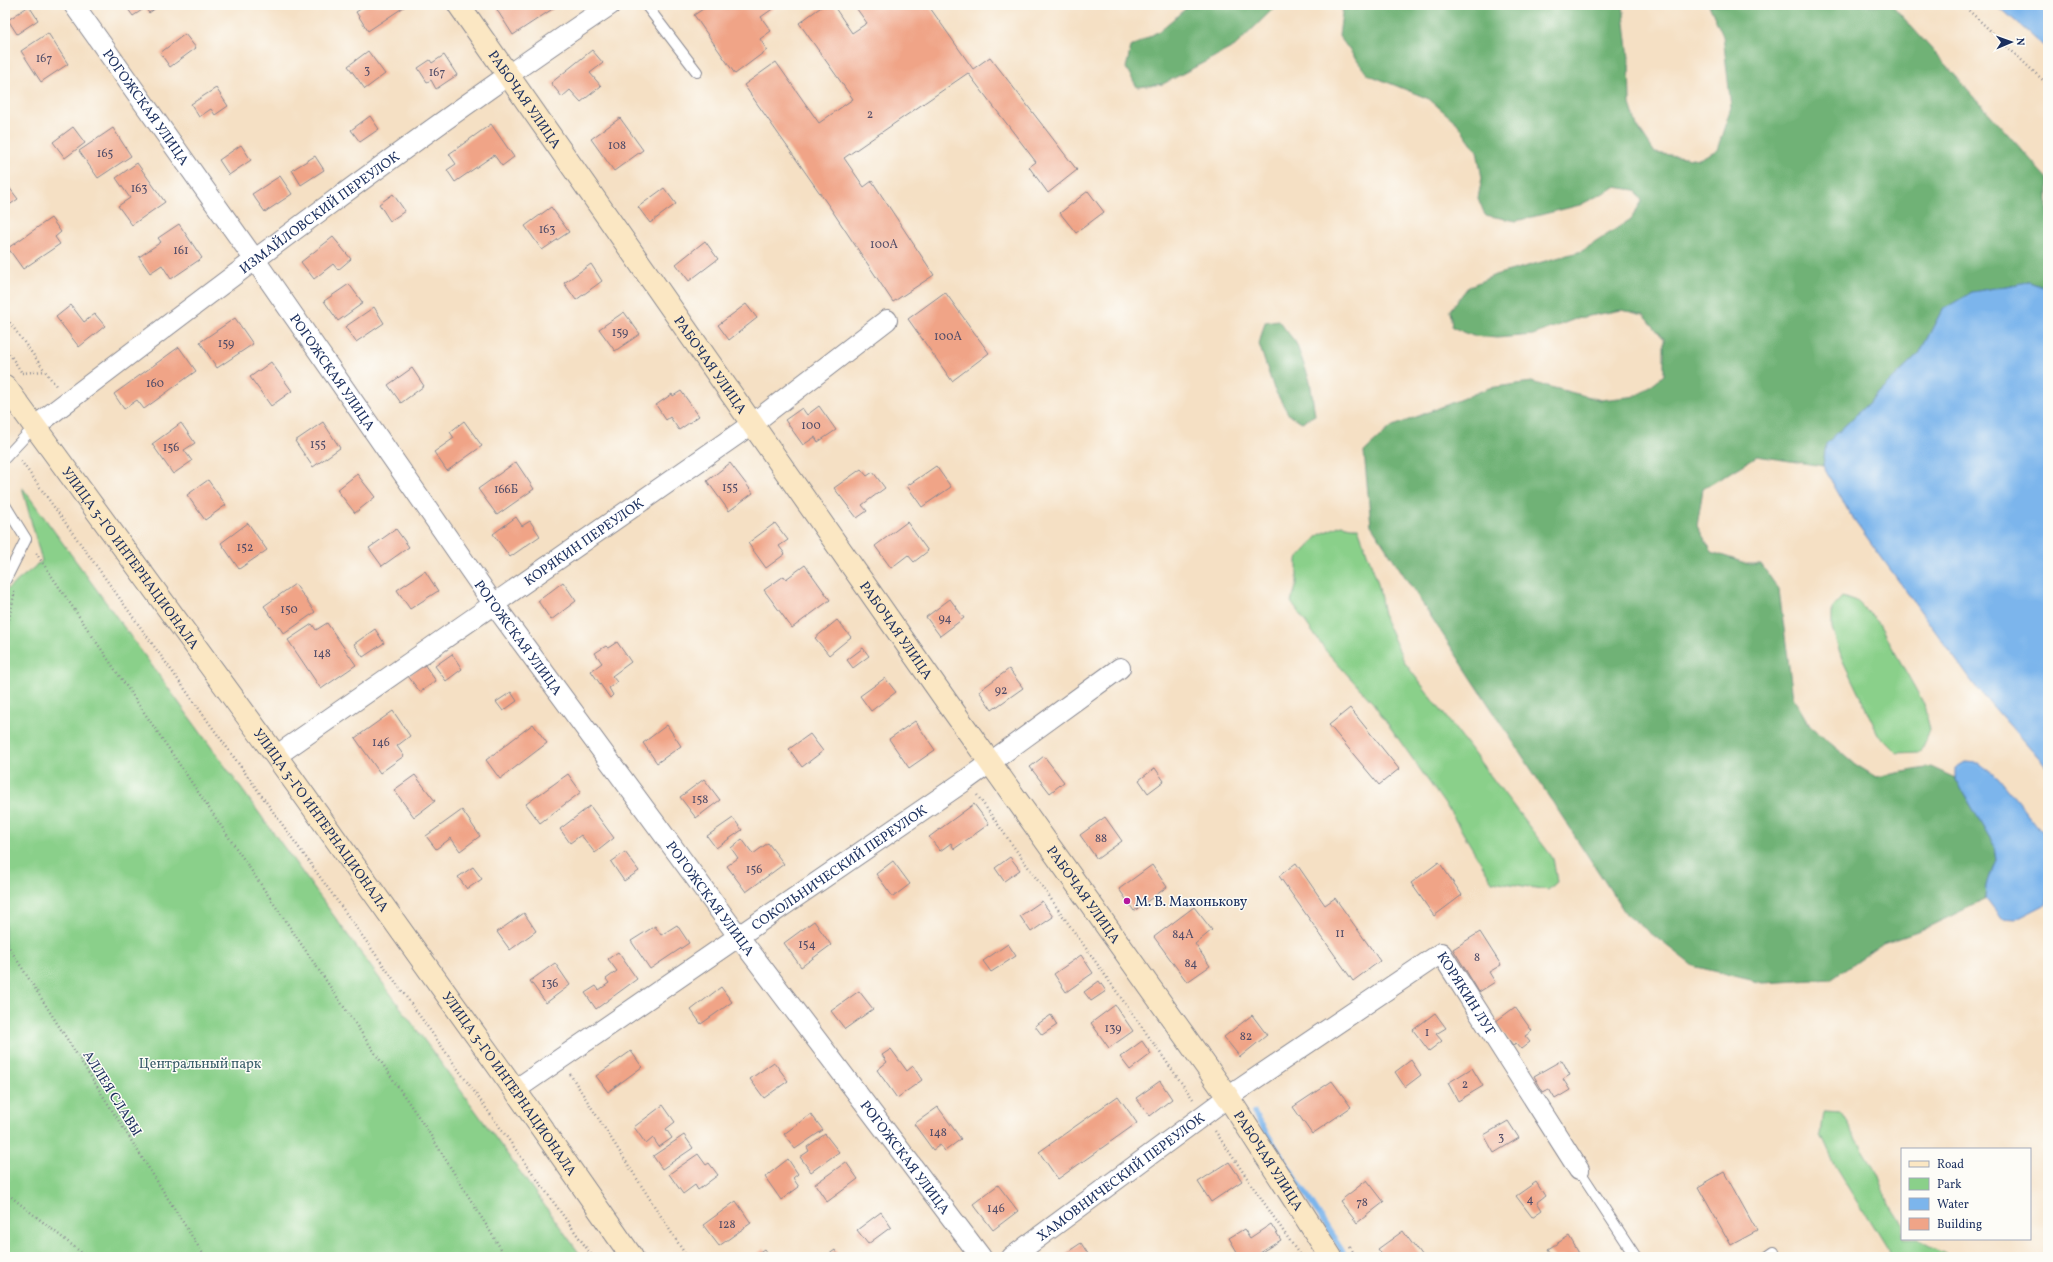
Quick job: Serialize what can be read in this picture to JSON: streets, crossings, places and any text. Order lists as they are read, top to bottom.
{
  "streets": {
    "main road": ["РАБОЧАЯ УЛИЦА", "УЛИЦА 3-ГО ИНТЕРНАЦИОНАЛА"],
    "street": [
      "РОГОЖСКАЯ УЛИЦА",
      "ИЗМАЙЛОВСКИЙ ПЕРЕУЛОК",
      "КОРЯКИН ПЕРЕУЛОК",
      "СОКОЛЬНИЧЕСКИЙ ПЕРЕУЛОК",
      "КОРЯКИН ЛУГ",
      "ХАМОВНИЧЕСКИЙ ПЕРЕУЛОК"
    ],
    "path": ["АЛЛЕЯ СЛАВЫ"]
  },
  "crossings": [
    ["РАБОЧАЯ УЛИЦА", "ИЗМАЙЛОВСКИЙ ПЕРЕУЛОК"],
    ["РАБОЧАЯ УЛИЦА", "КОРЯКИН ПЕРЕУЛОК"],
    ["РАБОЧАЯ УЛИЦА", "СОКОЛЬНИЧЕСКИЙ ПЕРЕУЛОК"],
    ["РАБОЧАЯ УЛИЦА", "КОРЯКИН ЛУГ"],
    ["РАБОЧАЯ УЛИЦА", "ХАМОВНИЧЕСКИЙ ПЕРЕУЛОК"],
    ["РОГОЖСКАЯ УЛИЦА", "ИЗМАЙЛОВСКИЙ ПЕРЕУЛОК"],
    ["РОГОЖСКАЯ УЛИЦА", "КОРЯКИН ПЕРЕУЛОК"],
    ["РОГОЖСКАЯ УЛИЦА", "СОКОЛЬНИЧЕСКИЙ ПЕРЕУЛОК"],
    ["ИЗМАЙЛОВСКИЙ ПЕРЕУЛОК", "УЛИЦА 3-ГО ИНТЕРНАЦИОНАЛА"],
    ["КОРЯКИН ПЕРЕУЛОК", "УЛИЦА 3-ГО ИНТЕРНАЦИОНАЛА"],
    ["УЛИЦА 3-ГО ИНТЕРНАЦИОНАЛА", "СОКОЛЬНИЧЕСКИЙ ПЕРЕУЛОК"],
    ["КОРЯКИН ЛУГ", "ХАМОВНИЧЕСКИЙ ПЕРЕУЛОК"]
  ],
  "parks": ["Центральный парк"],
  "places": ["М. В. Махонькову"],
  "house_numbers": [
    "167",
    "3",
    "167",
    "2",
    "108",
    "165",
    "163",
    "163",
    "100А",
    "161",
    "159",
    "100А",
    "159",
    "160",
    "100",
    "155",
    "156",
    "155",
    "166Б",
    "152",
    "150",
    "94",
    "148",
    "92",
    "146",
    "158",
    "88",
    "156",
    "11",
    "84А",
    "154",
    "8",
    "84",
    "136",
    "139",
    "1",
    "82",
    "2",
    "148",
    "3",
    "4",
    "78",
    "146",
    "128"
  ],
  "legend": [
    "Road",
    "Park",
    "Water",
    "Building"
  ],
  "north": "right"
}
